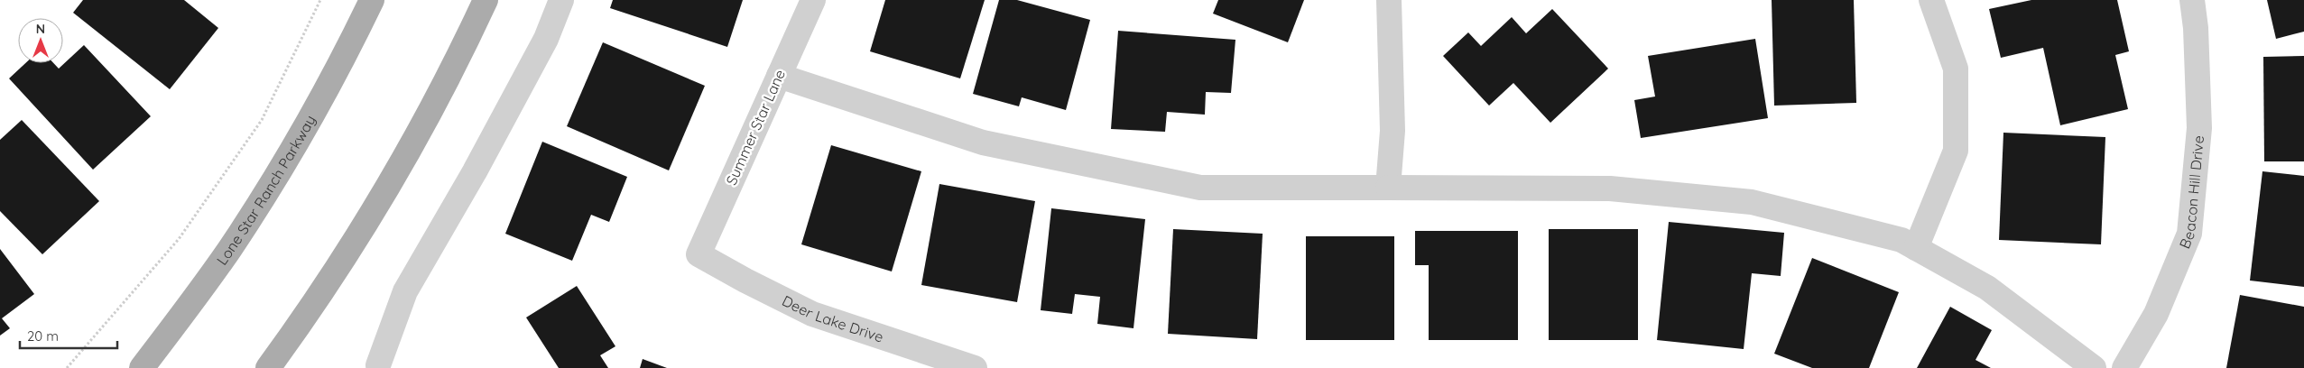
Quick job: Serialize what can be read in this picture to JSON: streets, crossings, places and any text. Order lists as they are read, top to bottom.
{
  "streets": {
    "main road": ["Lone Star Ranch Parkway"],
    "street": ["Summer Star Lane", "Beacon Hill Drive", "Deer Lake Drive"]
  },
  "crossings": [
    ["Summer Star Lane", "Deer Lake Drive"]
  ],
  "scale_bar": "20 m",
  "north": "top"
}
